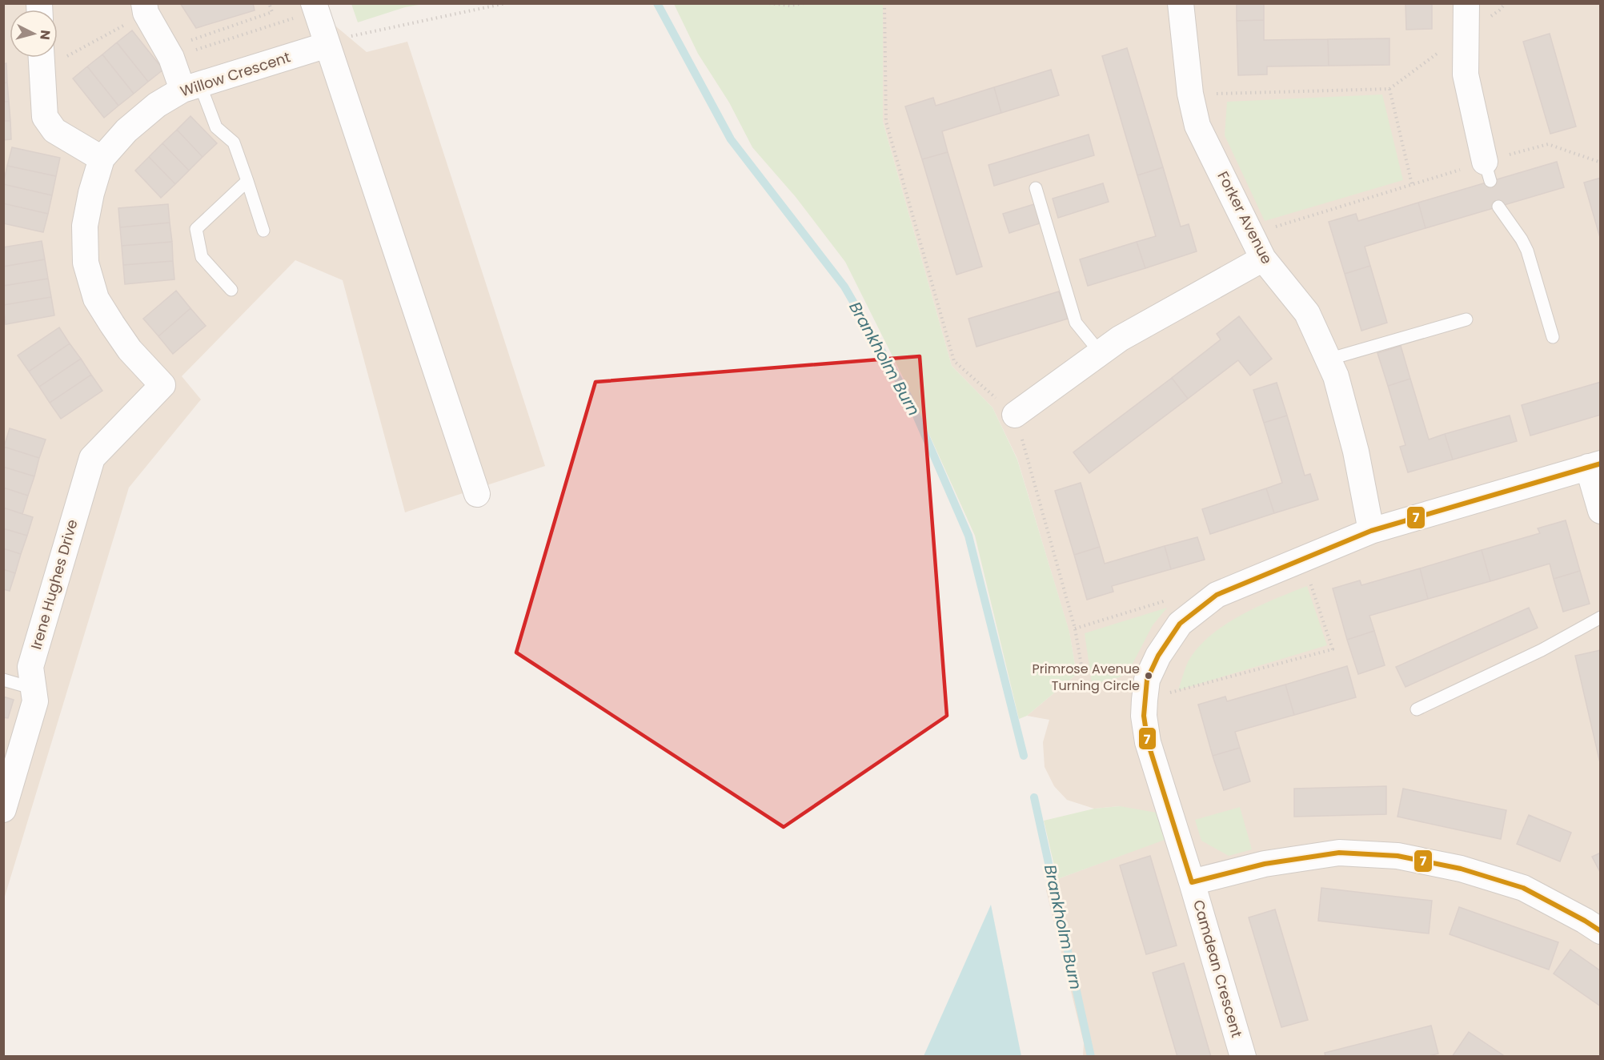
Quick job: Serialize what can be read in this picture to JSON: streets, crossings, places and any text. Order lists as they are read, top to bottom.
{
  "streets": {
    "street": [
      "Willow Crescent",
      "Forker Avenue",
      "Irene Hughes Drive",
      "Camdean Crescent"
    ]
  },
  "crossings": [
    ["Willow Crescent", "Irene Hughes Drive"],
    ["Forker Avenue", "Camdean Crescent"]
  ],
  "water": ["Brankholm Burn"],
  "places": ["Primrose Avenue Turning Circle"],
  "lines": ["transit line 7"],
  "north": "right"
}
